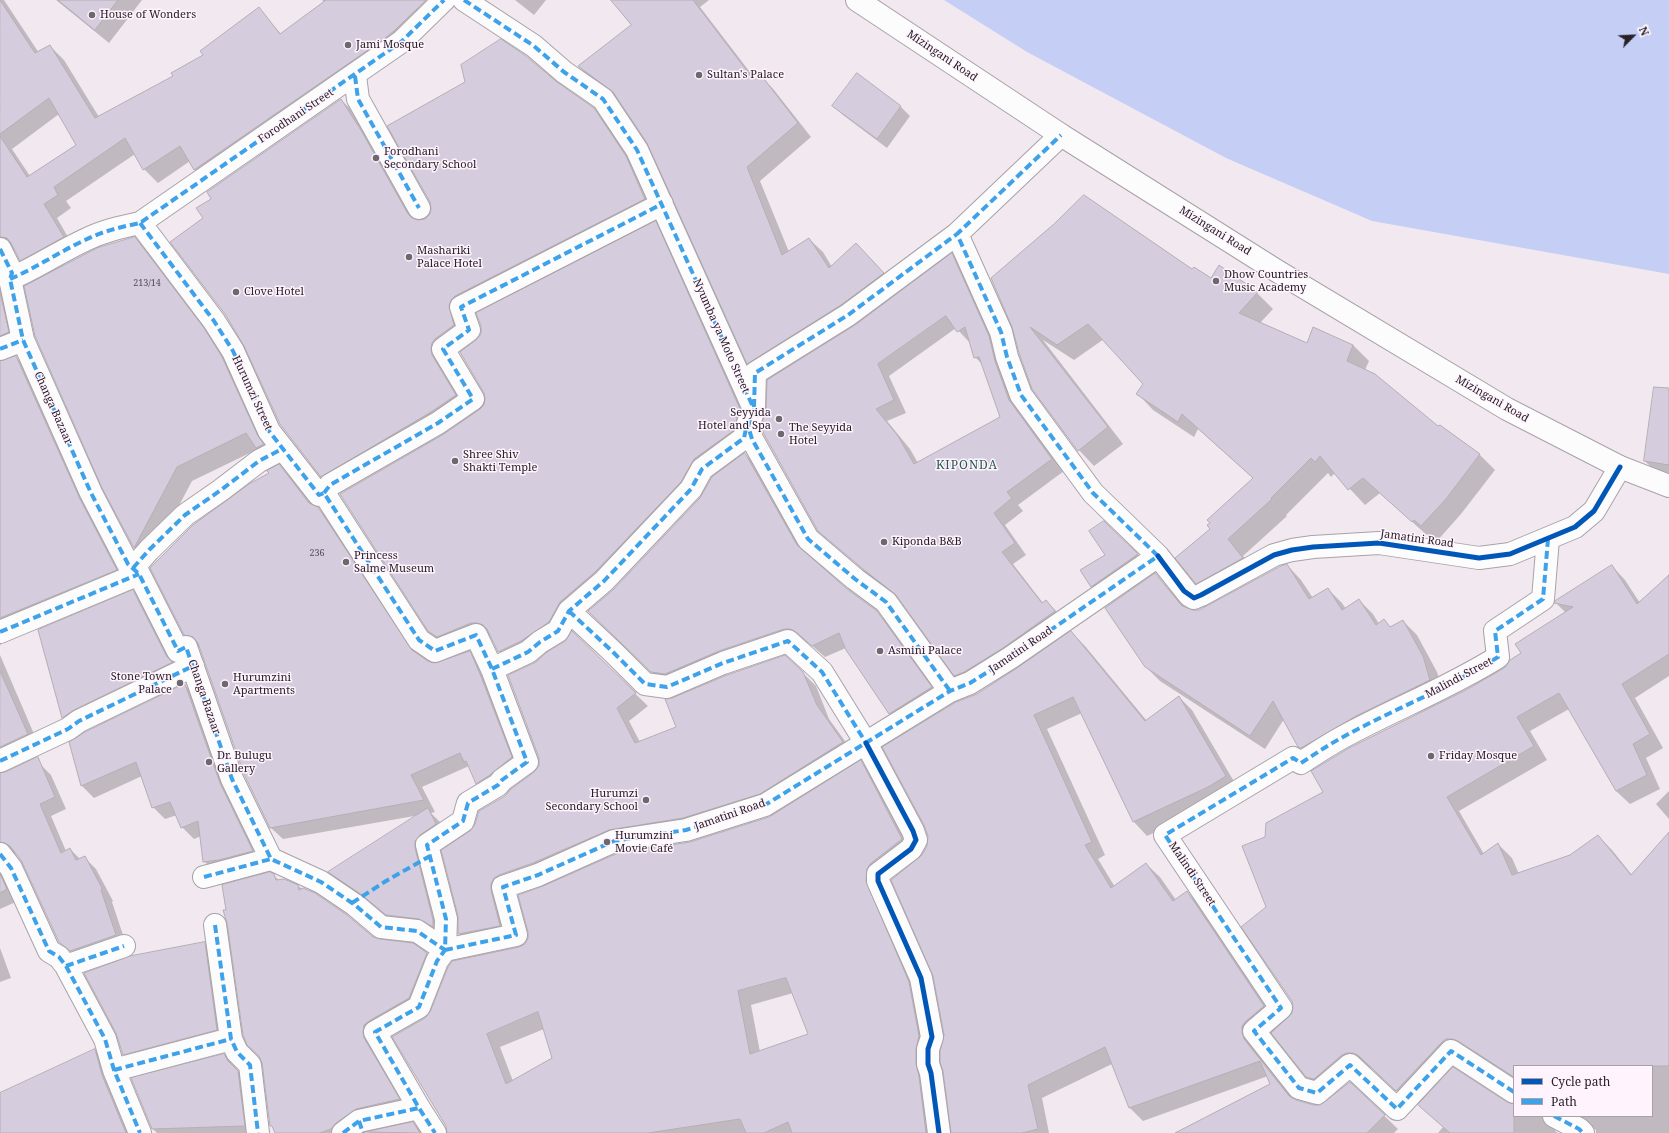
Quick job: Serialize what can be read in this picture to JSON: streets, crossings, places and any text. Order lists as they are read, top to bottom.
{
  "streets": {
    "street": [
      "Mizingani Road",
      "Forodhani Street",
      "Nyumba ya Moto Street",
      "Hurumzi Street",
      "Changa Bazaar",
      "Jamatini Road",
      "Malindi Street"
    ]
  },
  "crossings": [
    ["Mizingani Road", "Jamatini Road"],
    ["Forodhani Street", "Hurumzi Street"],
    ["Jamatini Road", "Malindi Street"]
  ],
  "districts": ["KIPONDA"],
  "places": [
    "House of Wonders",
    "Jami Mosque",
    "Sultan's Palace",
    "Forodhani Secondary School",
    "Mashariki Palace Hotel",
    "Dhow Countries Music Academy",
    "Clove Hotel",
    "Seyyida Hotel and Spa",
    "The Seyyida Hotel",
    "Shree Shiv Shakti Temple",
    "Kiponda B&B",
    "Princess Salme Museum",
    "Asmini Palace",
    "Stone Town Palace",
    "Hurumzini Apartments",
    "Friday Mosque",
    "Dr. Bulugu Gallery",
    "Hurumzi Secondary School",
    "Hurumzini Movie Café"
  ],
  "house_numbers": ["213/14", "236"],
  "legend": ["Cycle path", "Path"],
  "north": "top right"
}
